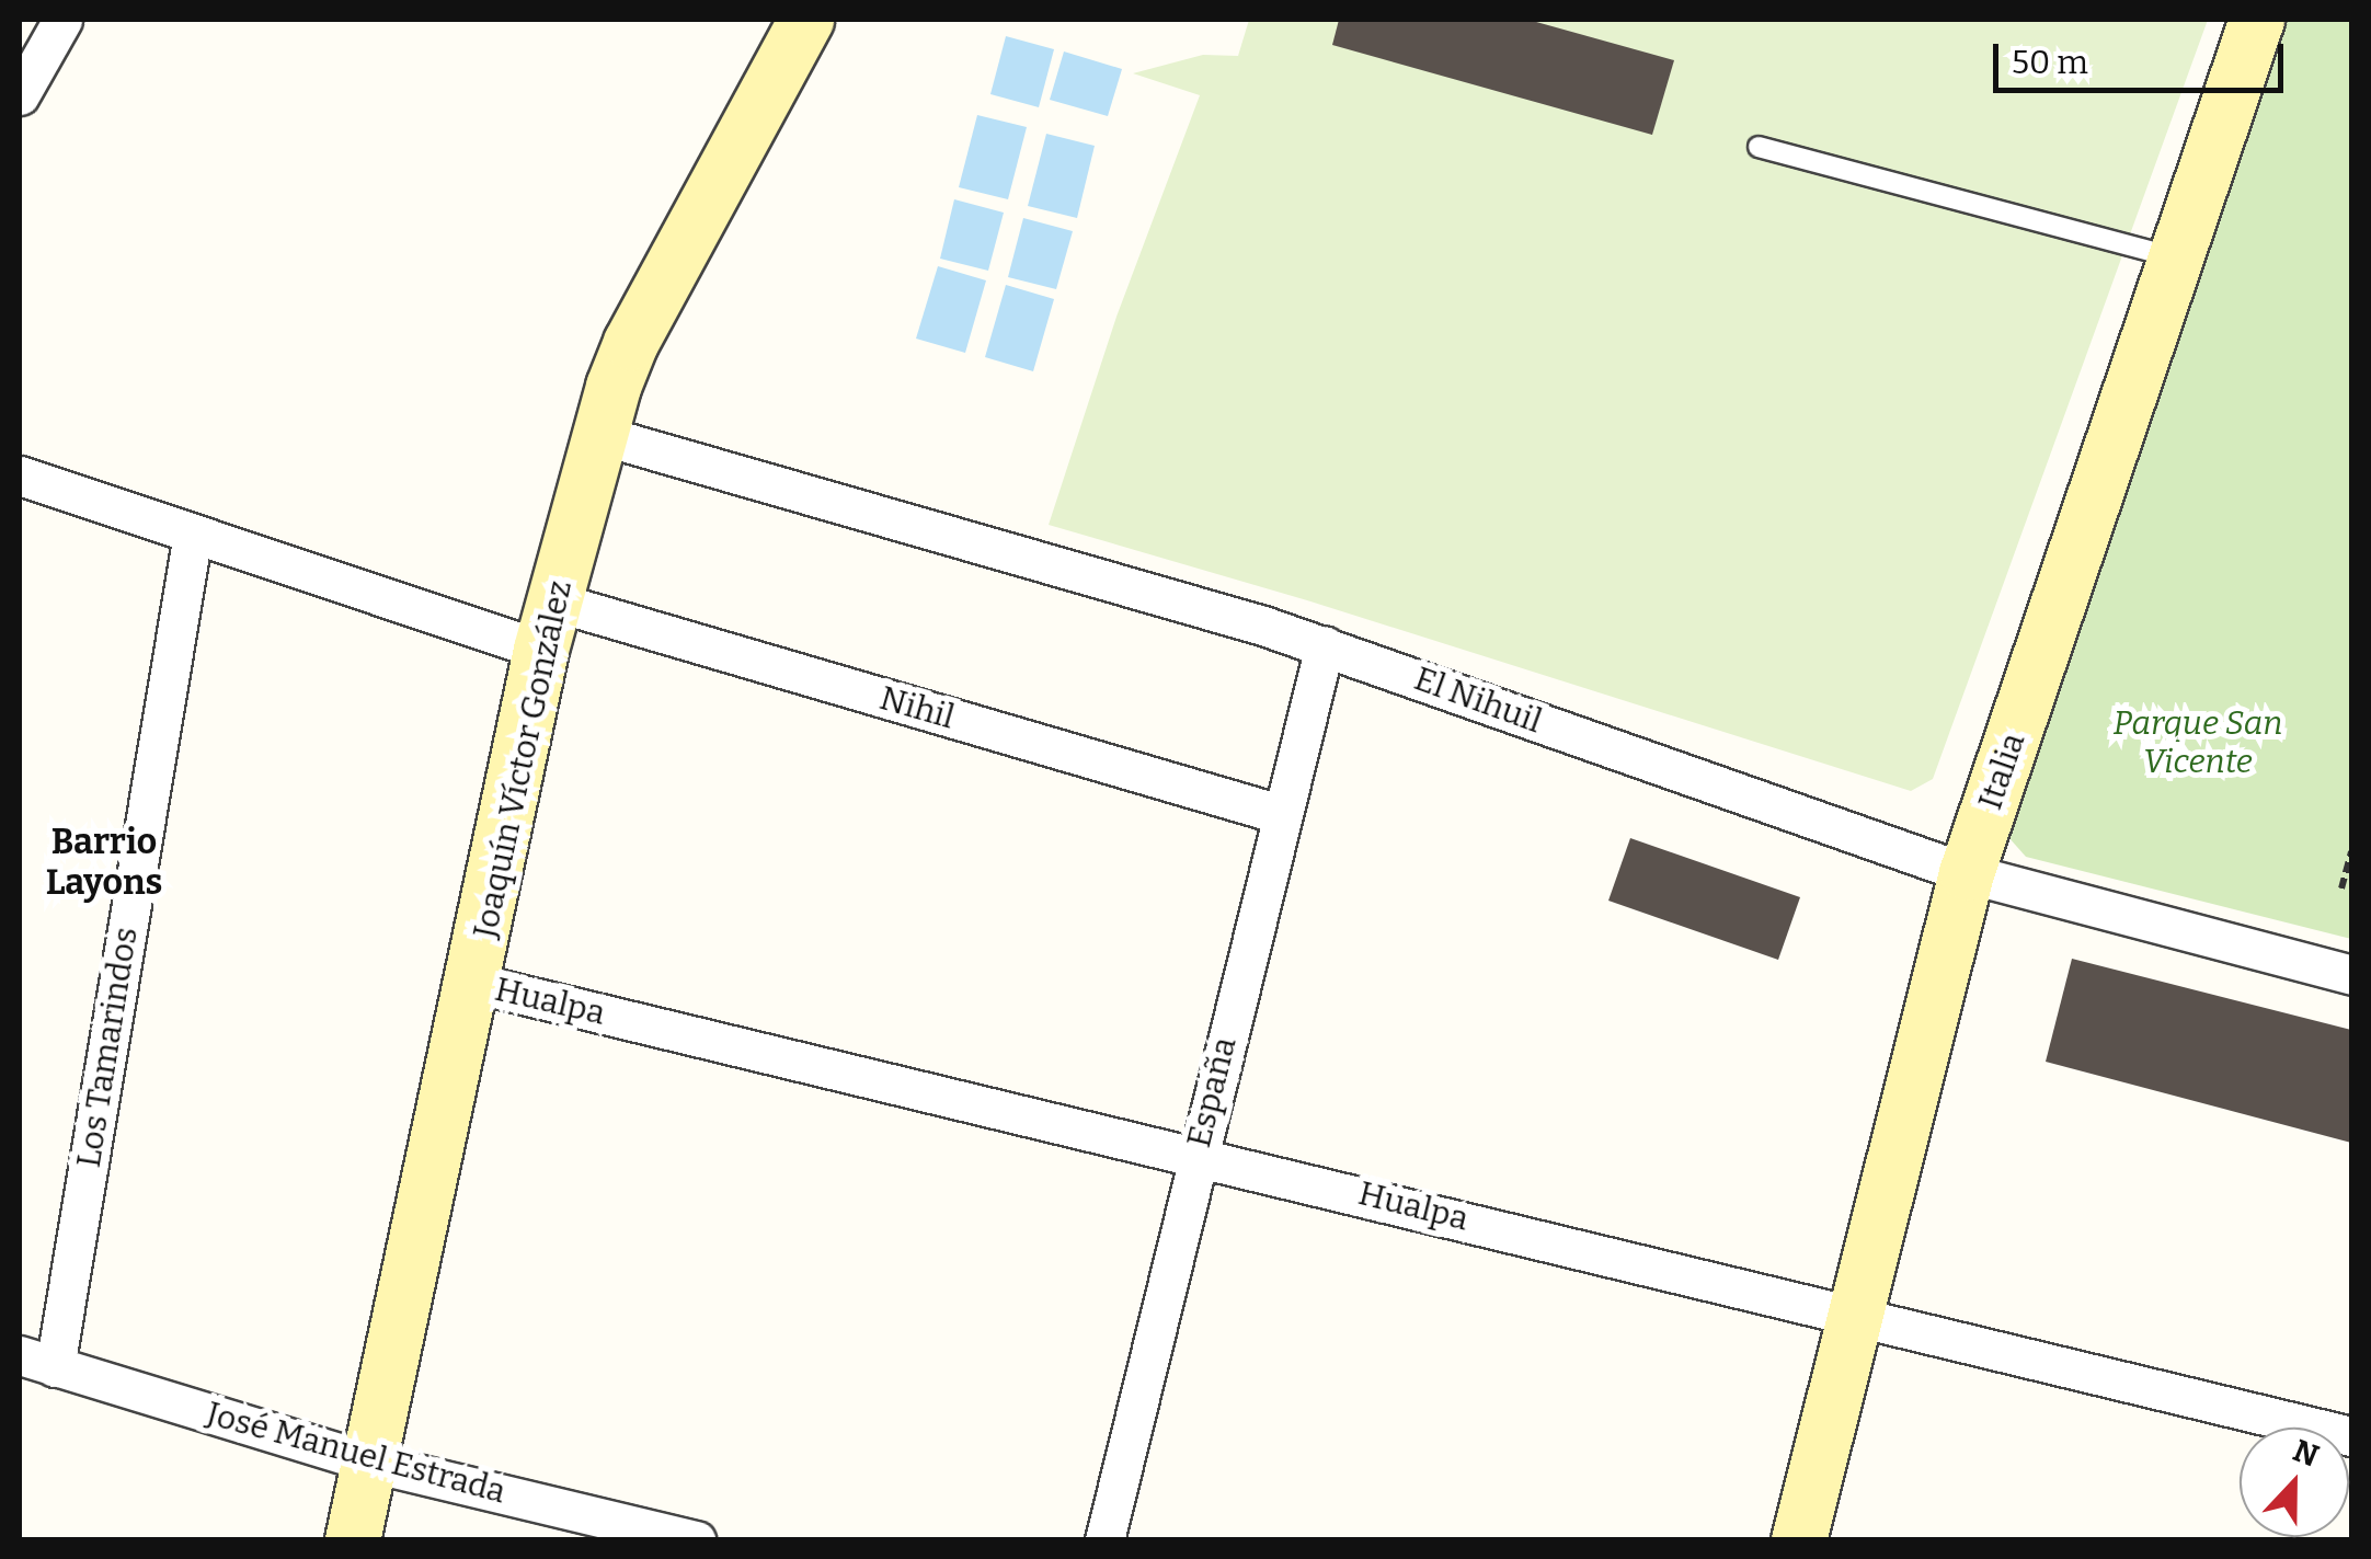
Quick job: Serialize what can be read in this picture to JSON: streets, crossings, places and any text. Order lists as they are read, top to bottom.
{
  "streets": {
    "street": [
      "El Nihuil",
      "Nihil",
      "Joaquín Víctor González",
      "Italia",
      "Hualpa",
      "Los Tamarindos",
      "España",
      "José Manuel Estrada"
    ]
  },
  "crossings": [
    ["El Nihuil", "Joaquín Víctor González"],
    ["El Nihuil", "Italia"],
    ["El Nihuil", "España"],
    ["Nihil", "Joaquín Víctor González"],
    ["Nihil", "España"],
    ["Joaquín Víctor González", "Hualpa"],
    ["Joaquín Víctor González", "José Manuel Estrada"],
    ["Italia", "Hualpa"],
    ["Hualpa", "España"],
    ["Los Tamarindos", "José Manuel Estrada"]
  ],
  "districts": ["Barrio Layons"],
  "parks": ["Parque San Vicente"],
  "scale_bar": "50 m",
  "north": "top"
}
